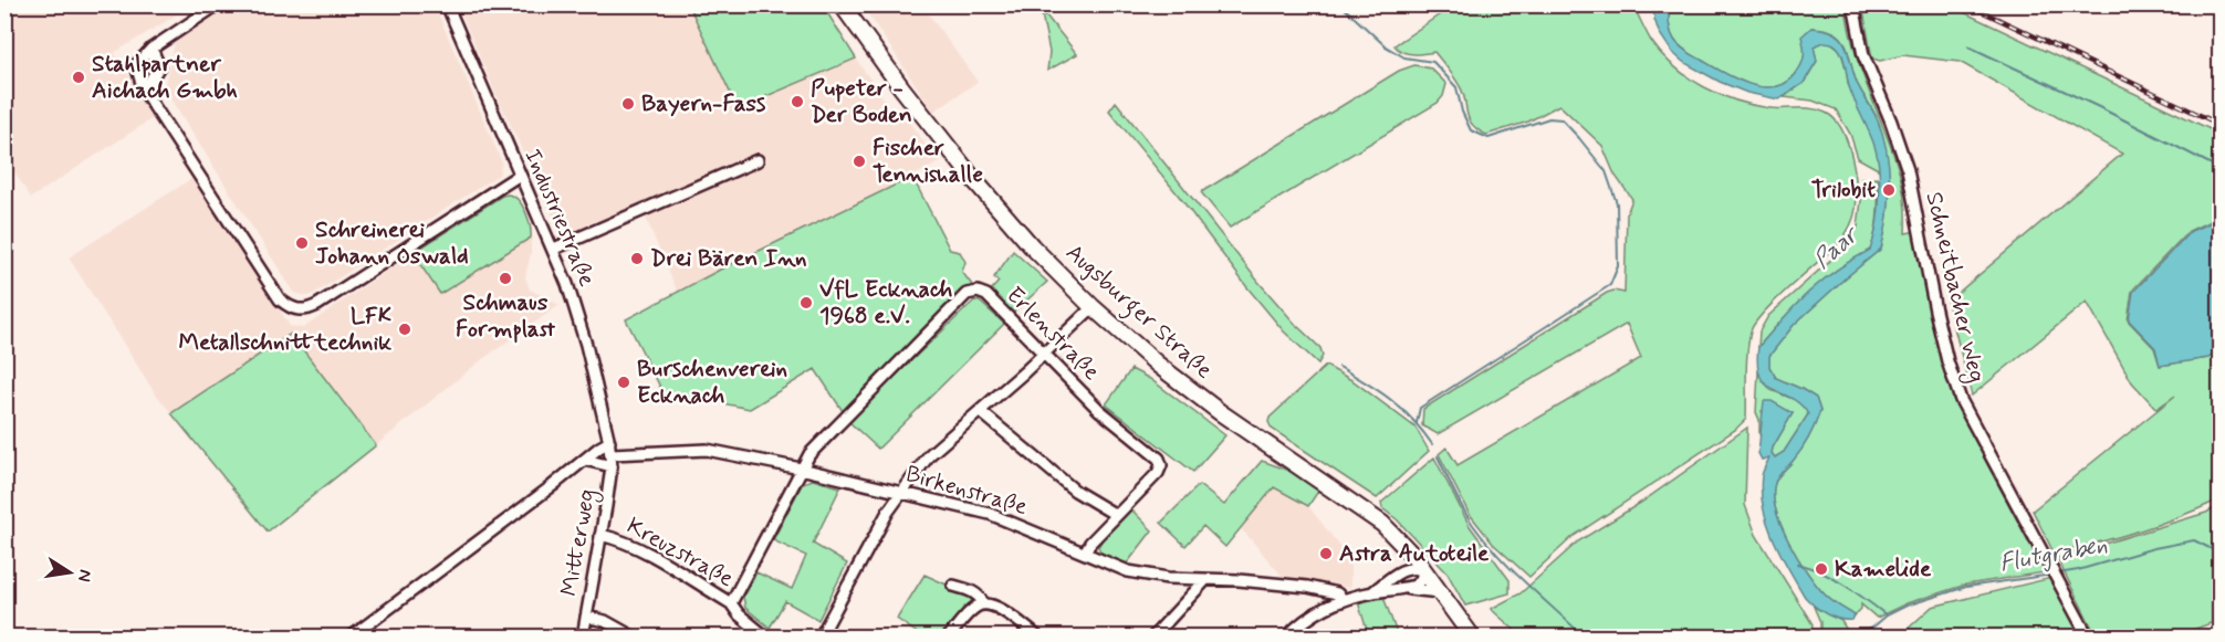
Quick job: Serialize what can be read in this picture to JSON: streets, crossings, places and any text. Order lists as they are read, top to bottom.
{
  "streets": {
    "main road": ["Augsburger Straße"],
    "street": [
      "Industriestraße",
      "Schneitbacher Weg",
      "Erlenstraße",
      "Birkenstraße",
      "Mitterweg",
      "Kreuzstraße"
    ]
  },
  "crossings": [
    ["Industriestraße", "Birkenstraße"],
    ["Industriestraße", "Mitterweg"],
    ["Erlenstraße", "Birkenstraße"],
    ["Erlenstraße", "Kreuzstraße"],
    ["Birkenstraße", "Mitterweg"],
    ["Mitterweg", "Kreuzstraße"]
  ],
  "water": ["Paar", "Flutgraben"],
  "places": [
    "Stahlpartner Aichach Gmbh",
    "Pupeter - Der Boden",
    "Bayern-Fass",
    "Fischer Tennishalle",
    "Trilobit",
    "Schreinerei Johann Oswald",
    "Drei Bären Inn",
    "Schmaus Formplast",
    "VfL Ecknach 1968 e.V.",
    "LFK Metallschnitttechnik",
    "Burschenverein Ecknach",
    "Astra Autoteile",
    "Kamelide"
  ],
  "north": "right"
}
